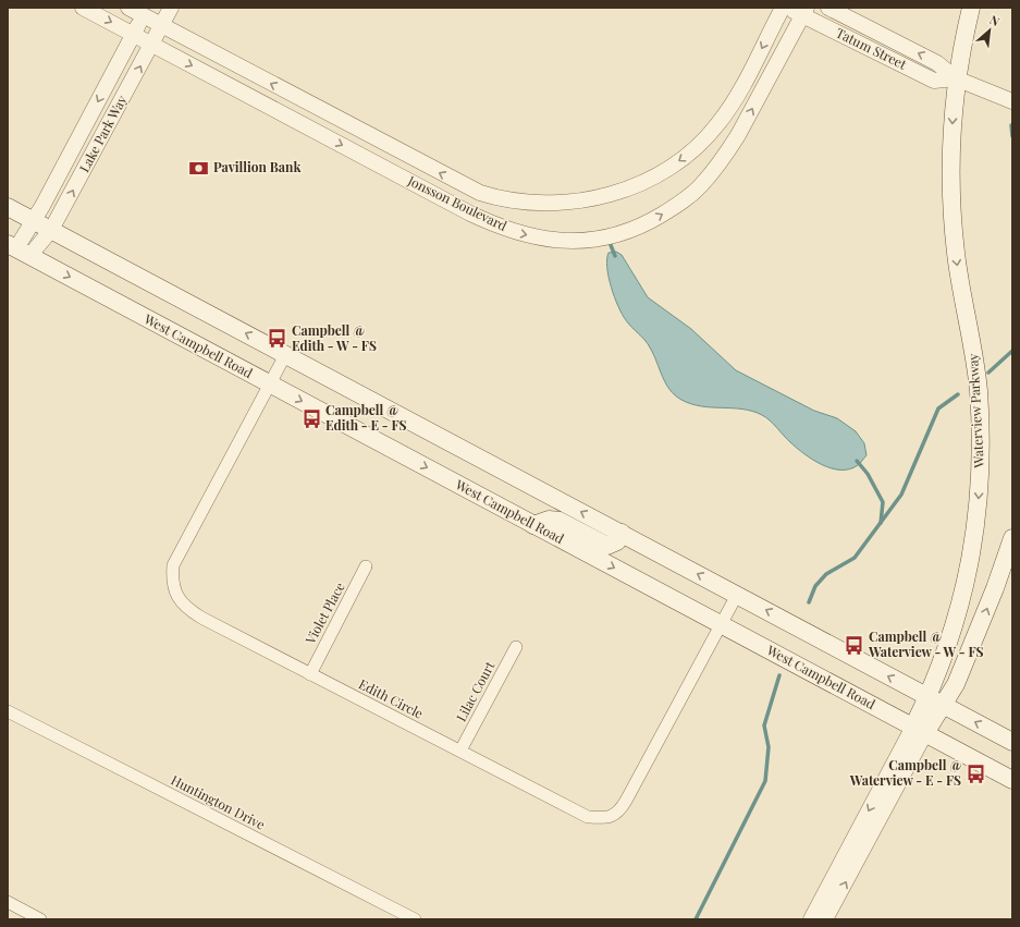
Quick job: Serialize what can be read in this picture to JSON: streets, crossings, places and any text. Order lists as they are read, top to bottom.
{
  "streets": {
    "main road": ["West Campbell Road", "Waterview Parkway"],
    "street": [
      "Tatum Street",
      "Lake Park Way",
      "Jonsson Boulevard",
      "Violet Place",
      "Lilac Court",
      "Edith Circle",
      "Huntington Drive"
    ]
  },
  "crossings": [
    ["Tatum Street", "Jonsson Boulevard"],
    ["Tatum Street", "Waterview Parkway"],
    ["Lake Park Way", "Jonsson Boulevard"],
    ["Lake Park Way", "West Campbell Road"],
    ["West Campbell Road", "Waterview Parkway"],
    ["West Campbell Road", "Edith Circle"],
    ["Violet Place", "Edith Circle"],
    ["Lilac Court", "Edith Circle"]
  ],
  "one_way": ["Waterview Parkway"],
  "places": {
    "bank": ["Pavillion Bank"],
    "bus stop": [
      "Campbell @ Edith - W - FS",
      "Campbell @ Edith - E - FS",
      "Campbell @ Waterview - W - FS",
      "Campbell @ Waterview - E - FS"
    ]
  },
  "north": "top right"
}
